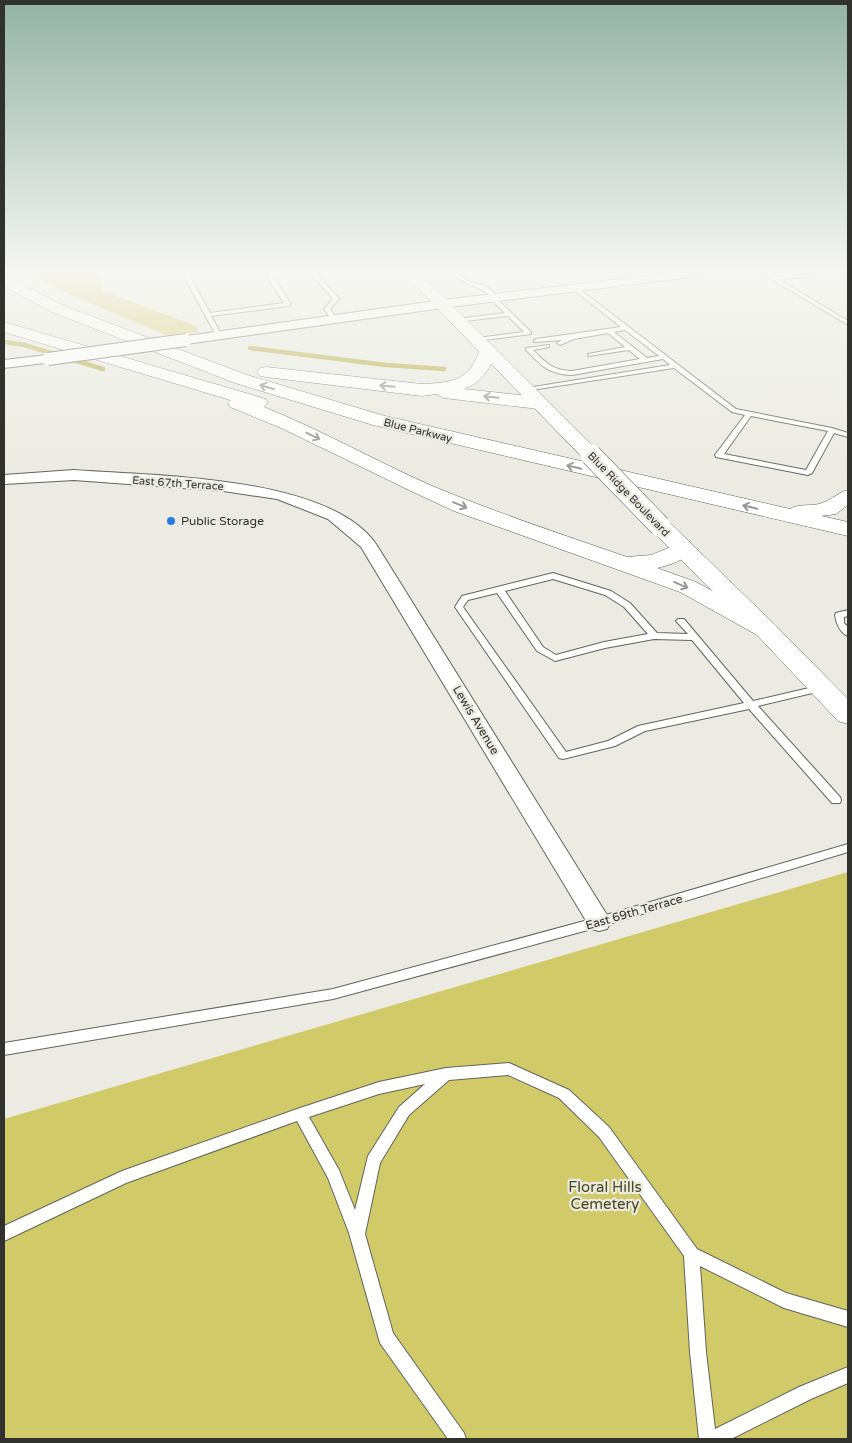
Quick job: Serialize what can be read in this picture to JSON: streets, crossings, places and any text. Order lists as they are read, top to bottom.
{
  "streets": {
    "main road": ["Blue Parkway", "Blue Ridge Boulevard"],
    "street": ["East 67th Terrace", "Lewis Avenue"],
    "lane": ["East 69th Terrace"]
  },
  "crossings": [
    ["East 67th Terrace", "Lewis Avenue"],
    ["Lewis Avenue", "East 69th Terrace"]
  ],
  "parks": ["Floral Hills Cemetery"],
  "places": ["Public Storage"]
}
